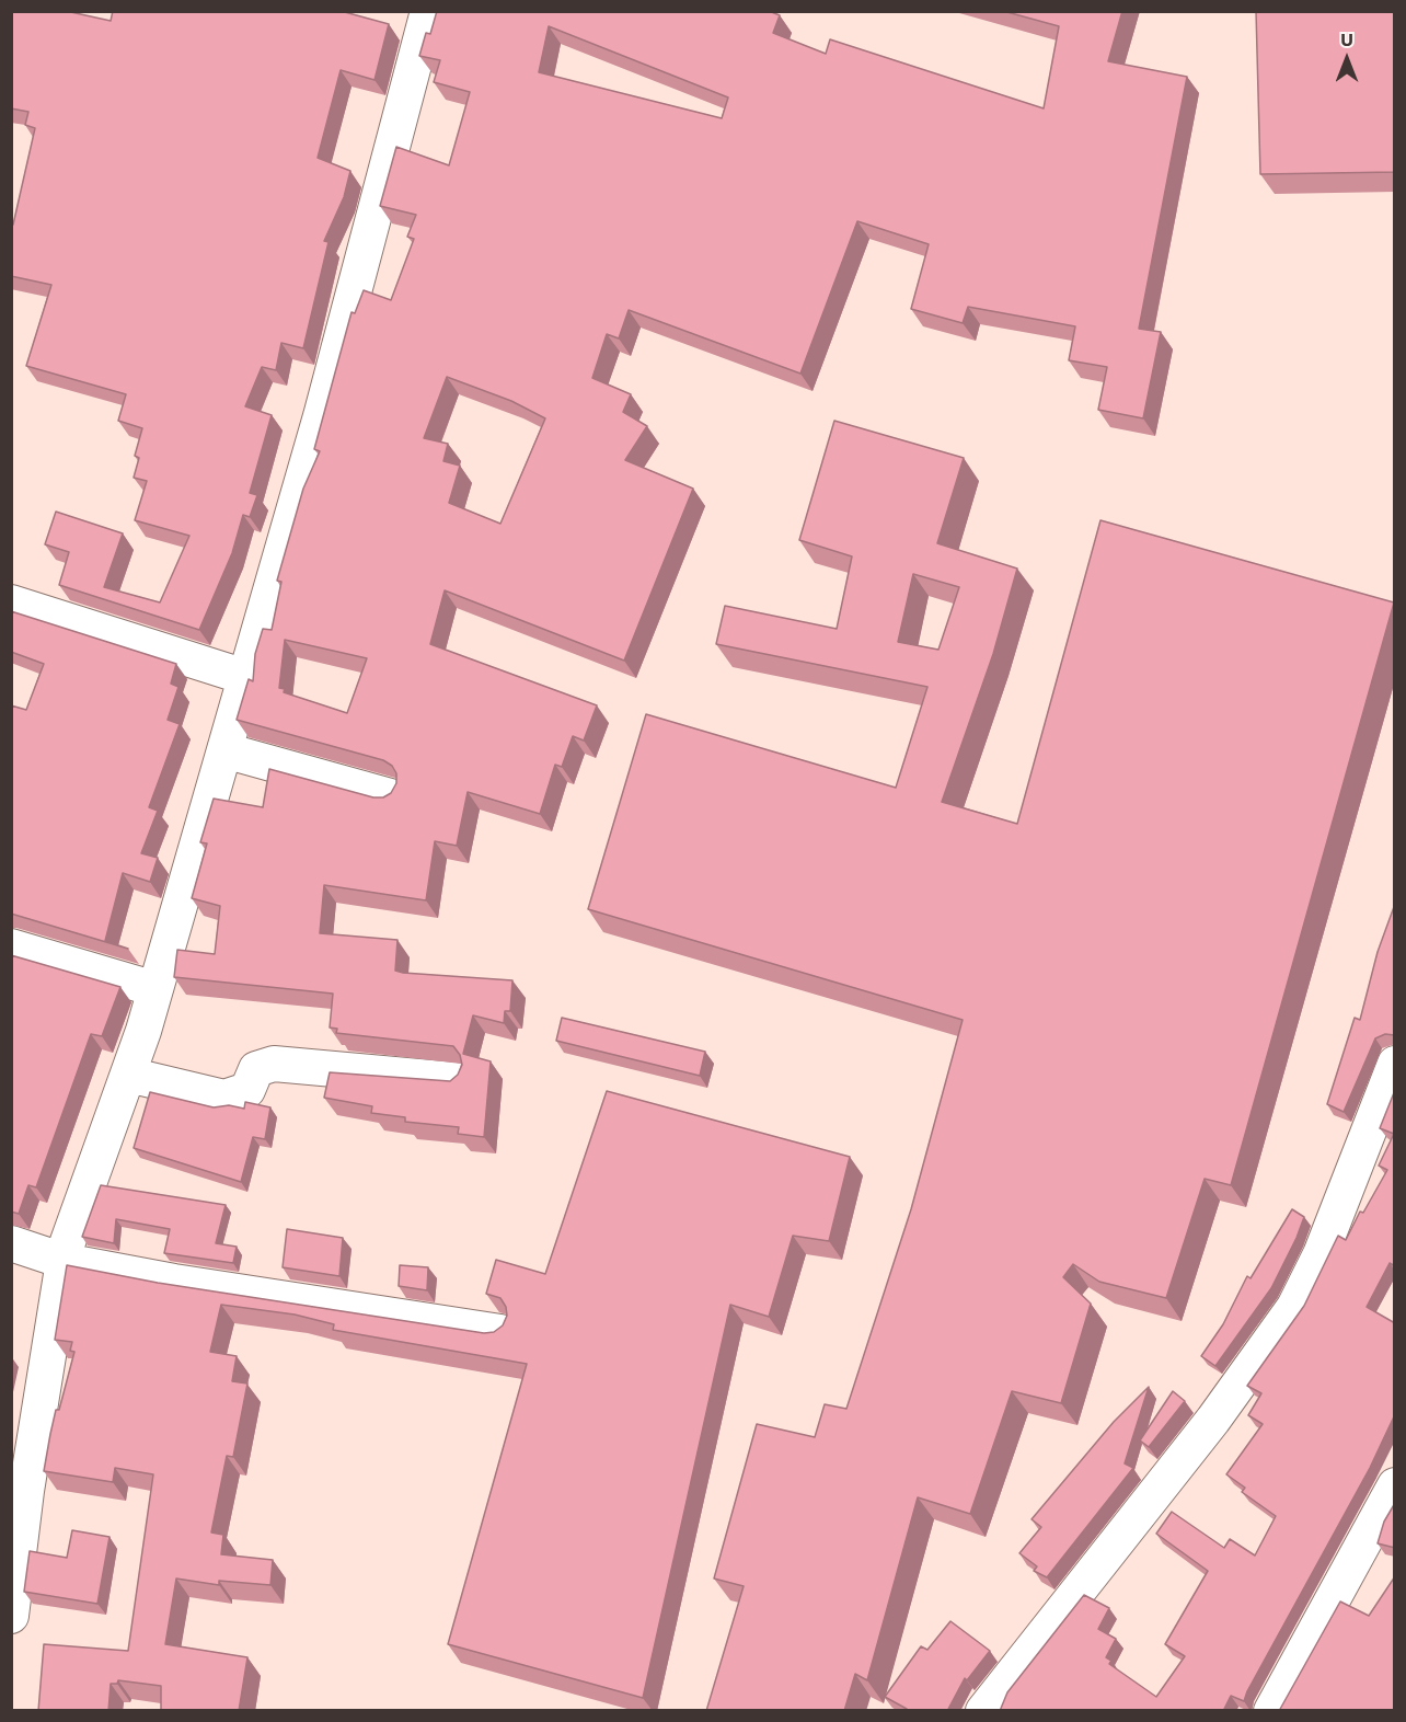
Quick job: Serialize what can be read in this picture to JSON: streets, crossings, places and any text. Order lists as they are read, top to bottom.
{
  "north": "top"
}
